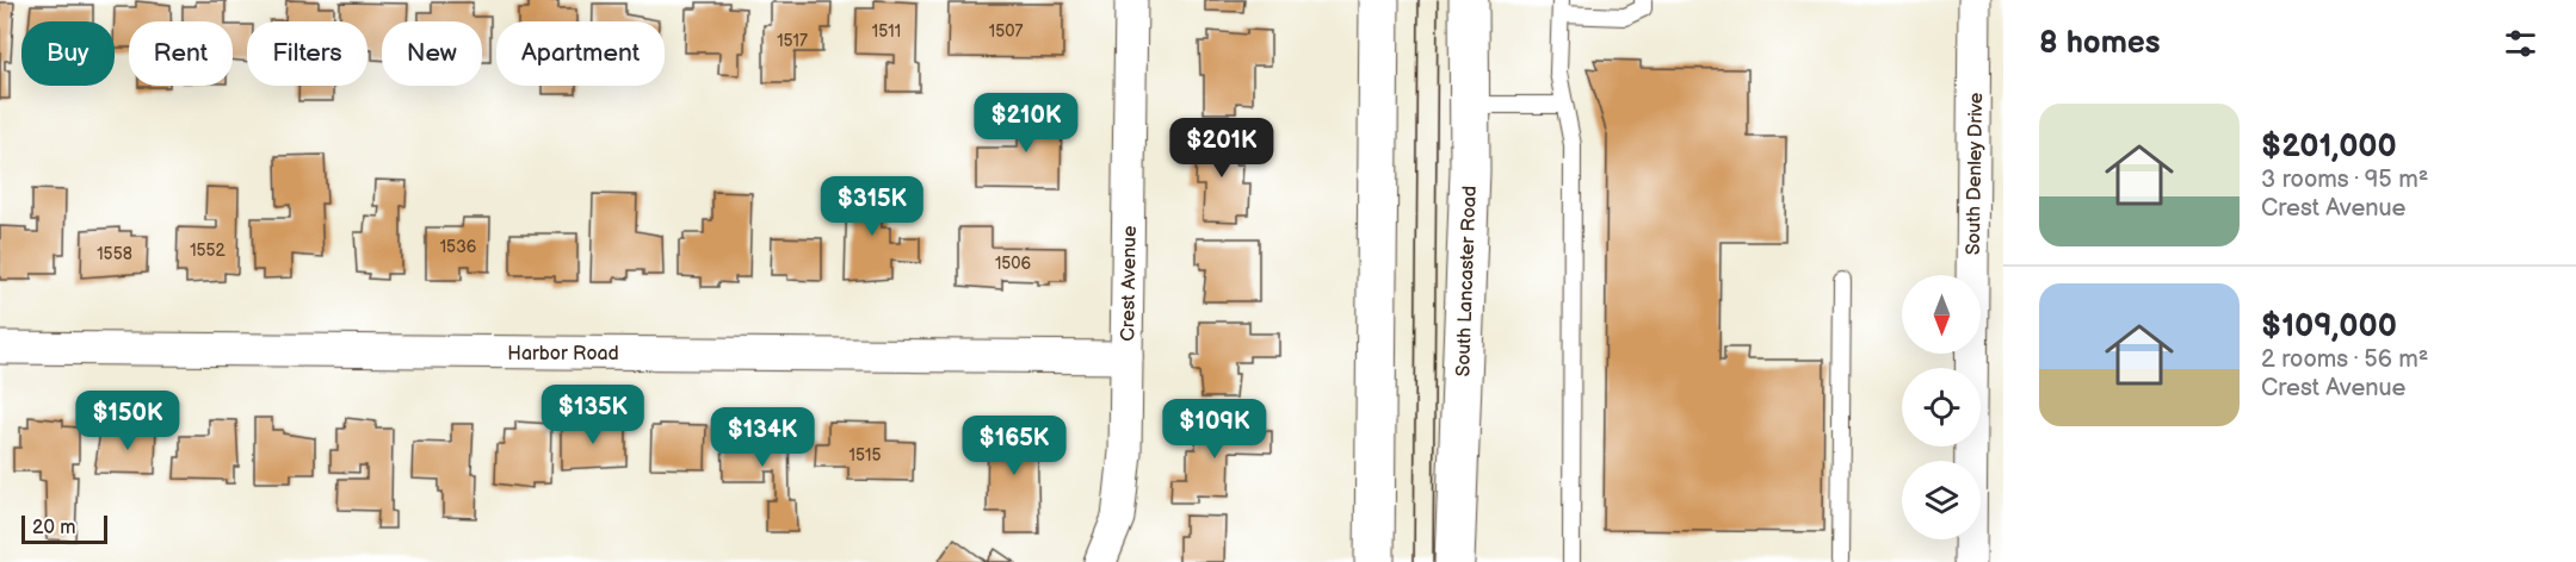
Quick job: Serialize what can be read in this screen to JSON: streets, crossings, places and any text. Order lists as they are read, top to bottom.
{
  "streets": {
    "main road": ["South Lancaster Road"],
    "street": ["South Denley Drive", "Crest Avenue", "Harbor Road"]
  },
  "crossings": [
    ["Crest Avenue", "Harbor Road"]
  ],
  "house_numbers": [
    "1511",
    "1507",
    "1517",
    "1536",
    "1552",
    "1558",
    "1506",
    "1515"
  ],
  "scale_bar": "20 m",
  "north": "bottom",
  "page": {
    "heading": "8 homes",
    "chip": [
      "Buy",
      "Rent",
      "Filters",
      "New",
      "Apartment"
    ],
    "list": [
      {
        "name": "$201,000",
        "note": "3 rooms · 95 m² · Crest Avenue"
      },
      {
        "name": "$109,000",
        "note": "2 rooms · 56 m² · Crest Avenue"
      }
    ],
    "price": [
      "$210K",
      "$201K",
      "$315K",
      "$135K",
      "$150K",
      "$109K",
      "$134K",
      "$165K"
    ],
    "scale": "20 m"
  }
}
